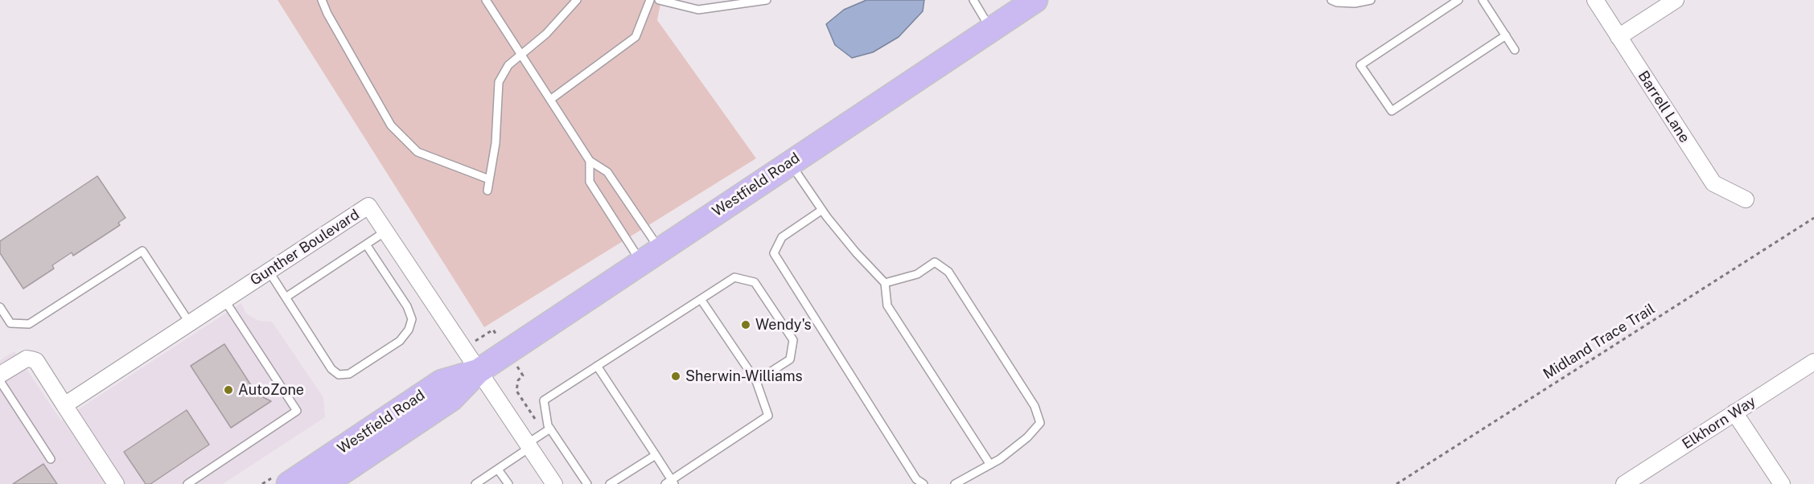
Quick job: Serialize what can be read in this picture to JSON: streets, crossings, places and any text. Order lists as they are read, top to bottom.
{
  "streets": {
    "main road": ["Westfield Road"],
    "street": ["Barrell Lane", "Gunther Boulevard", "Elkhorn Way"],
    "path": ["Midland Trace Trail"]
  },
  "crossings": [
    ["Westfield Road", "Gunther Boulevard"]
  ],
  "places": ["Wendy's", "Sherwin-Williams", "AutoZone"]
}
